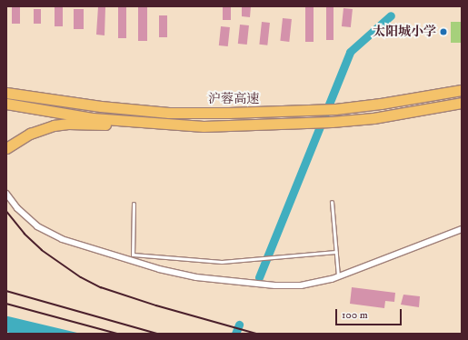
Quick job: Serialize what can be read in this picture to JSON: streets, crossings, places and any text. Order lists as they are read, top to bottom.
{
  "streets": {
    "highway": ["沪蓉高速"]
  },
  "places": ["太阳城小学"],
  "scale_bar": "100 m"
}
